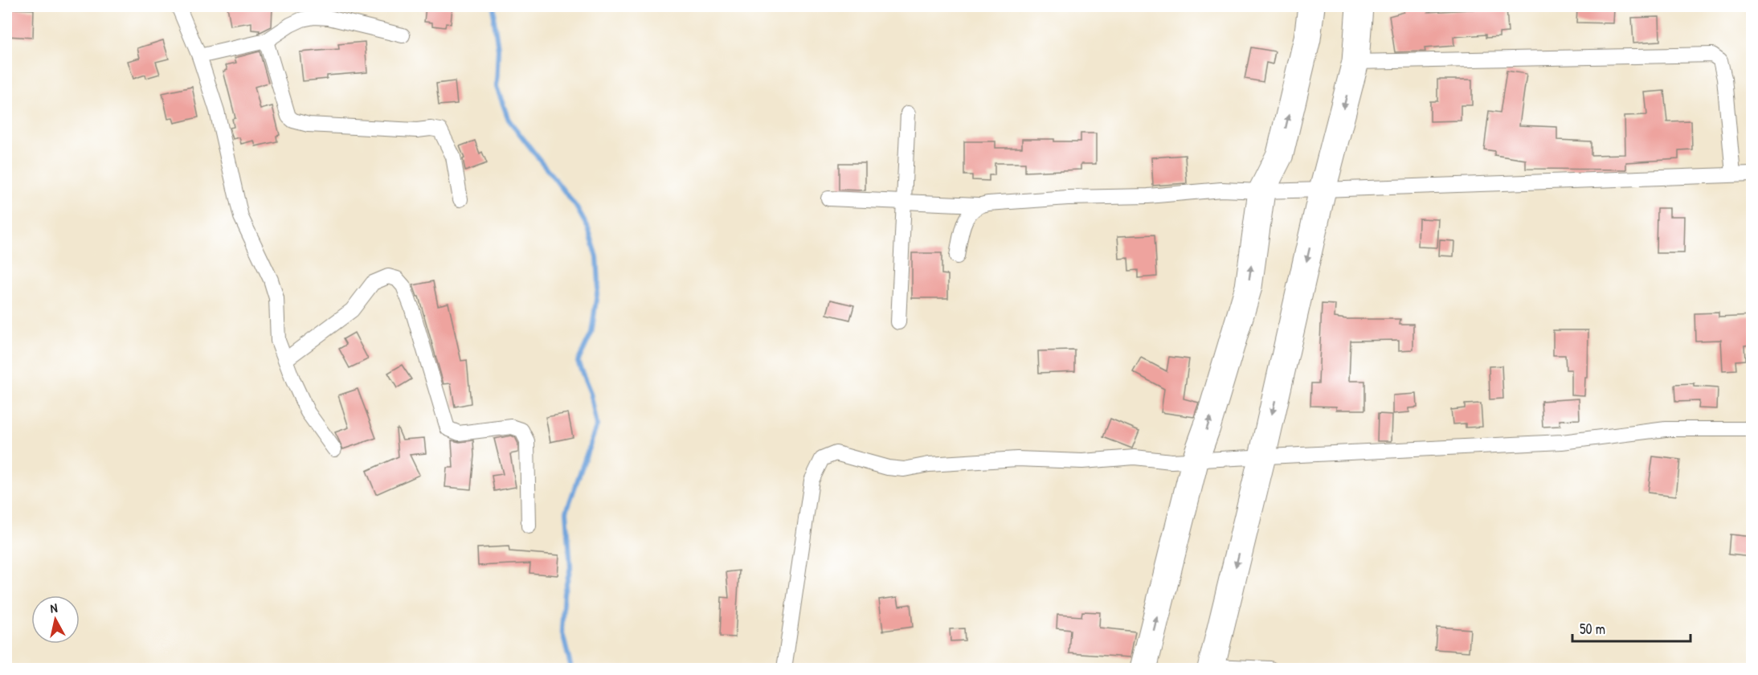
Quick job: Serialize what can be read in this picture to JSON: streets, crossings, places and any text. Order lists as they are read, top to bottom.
{
  "scale_bar": "50 m",
  "north": "top"
}
